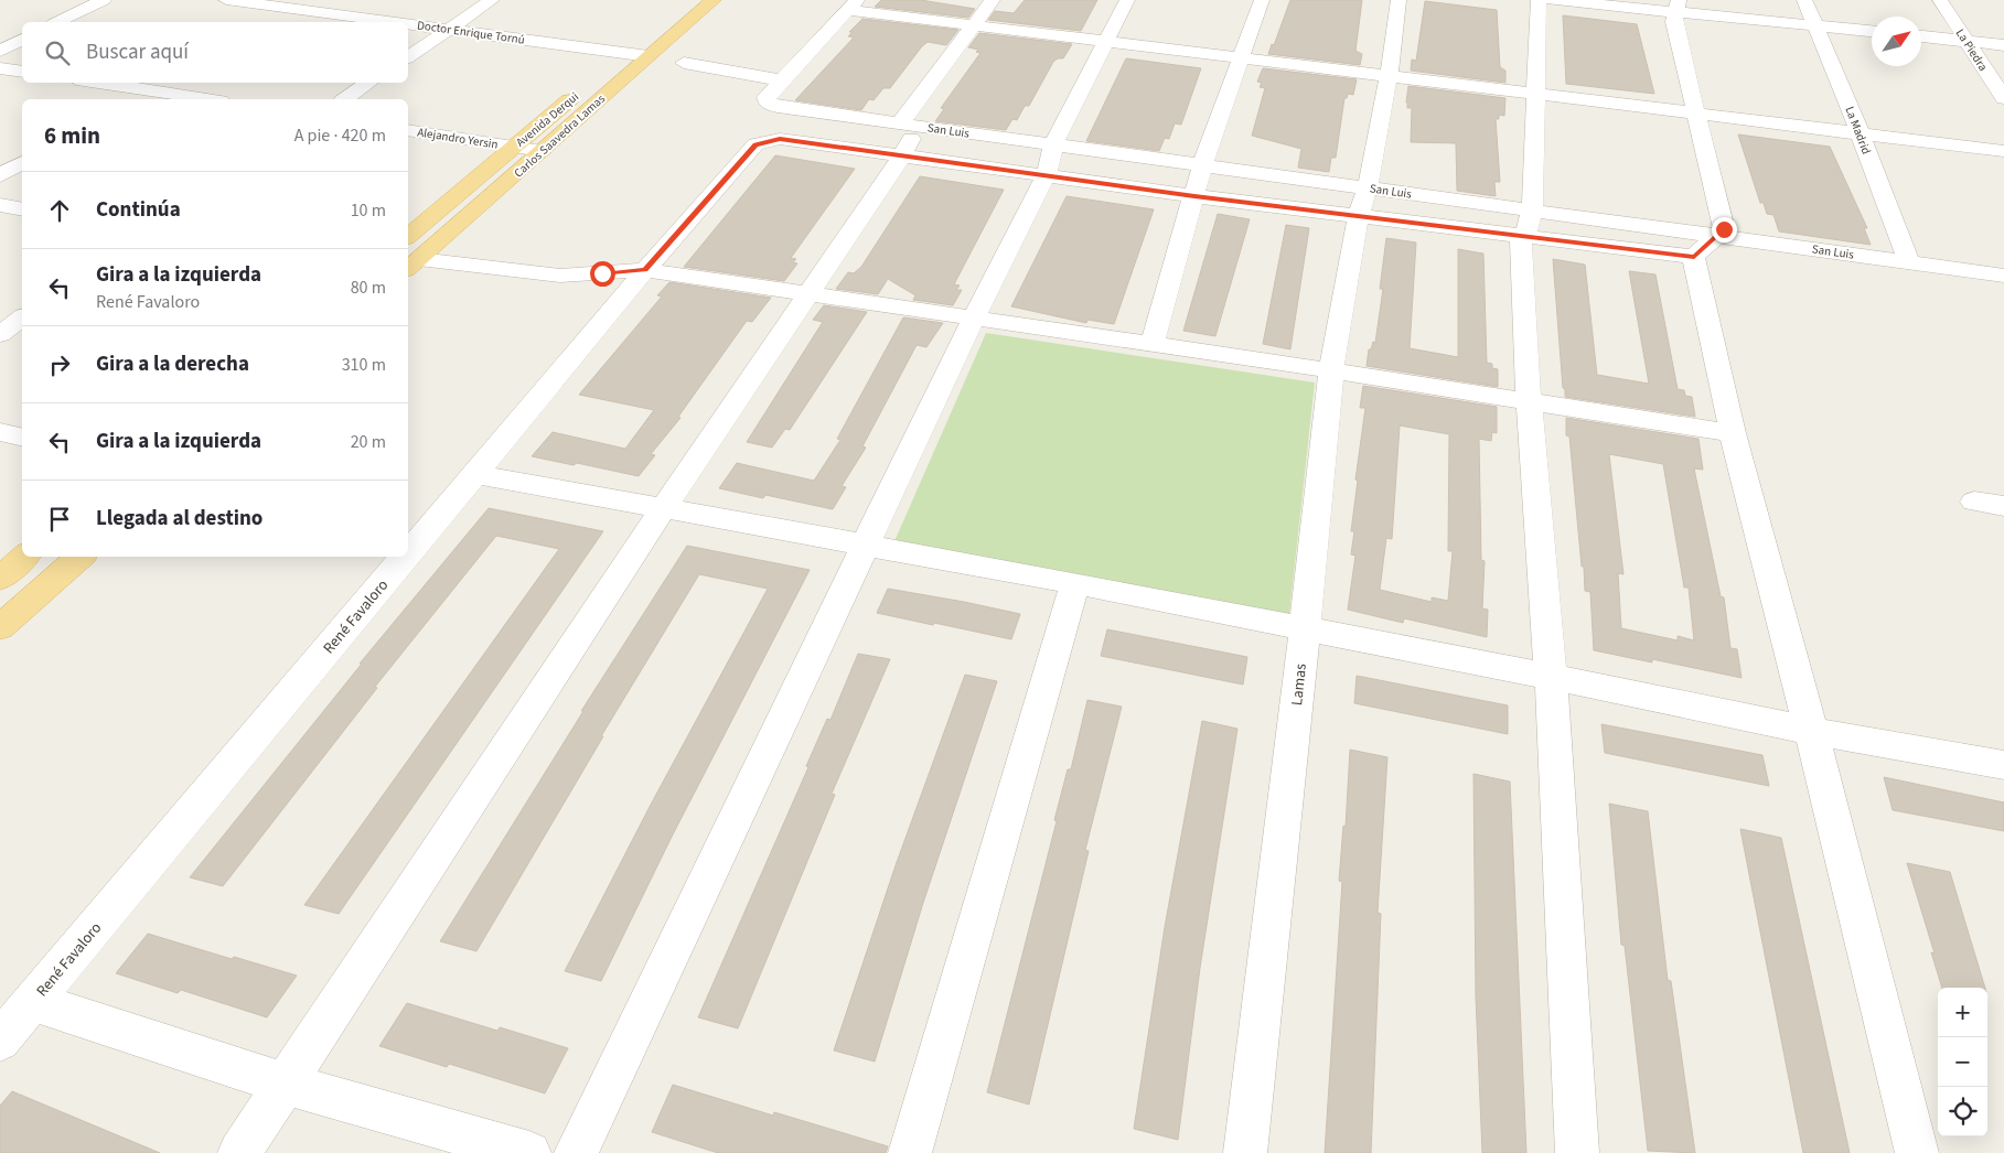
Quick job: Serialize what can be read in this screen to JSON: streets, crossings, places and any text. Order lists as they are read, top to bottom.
{
  "streets": {
    "main road": ["Avenida Derqui", "Carlos Saavedra Lamas"],
    "street": [
      "Doctor Enrique Tornú",
      "La Piedra",
      "San Luis",
      "La Madrid",
      "Alejandro Yersin",
      "René Favaloro",
      "Lamas"
    ]
  },
  "crossings": [
    ["Doctor Enrique Tornú", "Carlos Saavedra Lamas"],
    ["Avenida Derqui", "Alejandro Yersin"],
    ["San Luis", "La Madrid"],
    ["San Luis", "René Favaloro"],
    ["San Luis", "Lamas"],
    ["Carlos Saavedra Lamas", "Alejandro Yersin"]
  ],
  "north": "top right",
  "page": {
    "search": "Buscar aquí",
    "heading": ["6 min", "A pie · 420 m"],
    "list": [
      ["Continúa", "10 m"],
      ["Gira a la izquierda", "René Favaloro", "80 m"],
      ["Gira a la derecha", "310 m"],
      ["Gira a la izquierda", "20 m"],
      "Llegada al destino"
    ],
    "map_buttons": ["+", "−"]
  }
}
